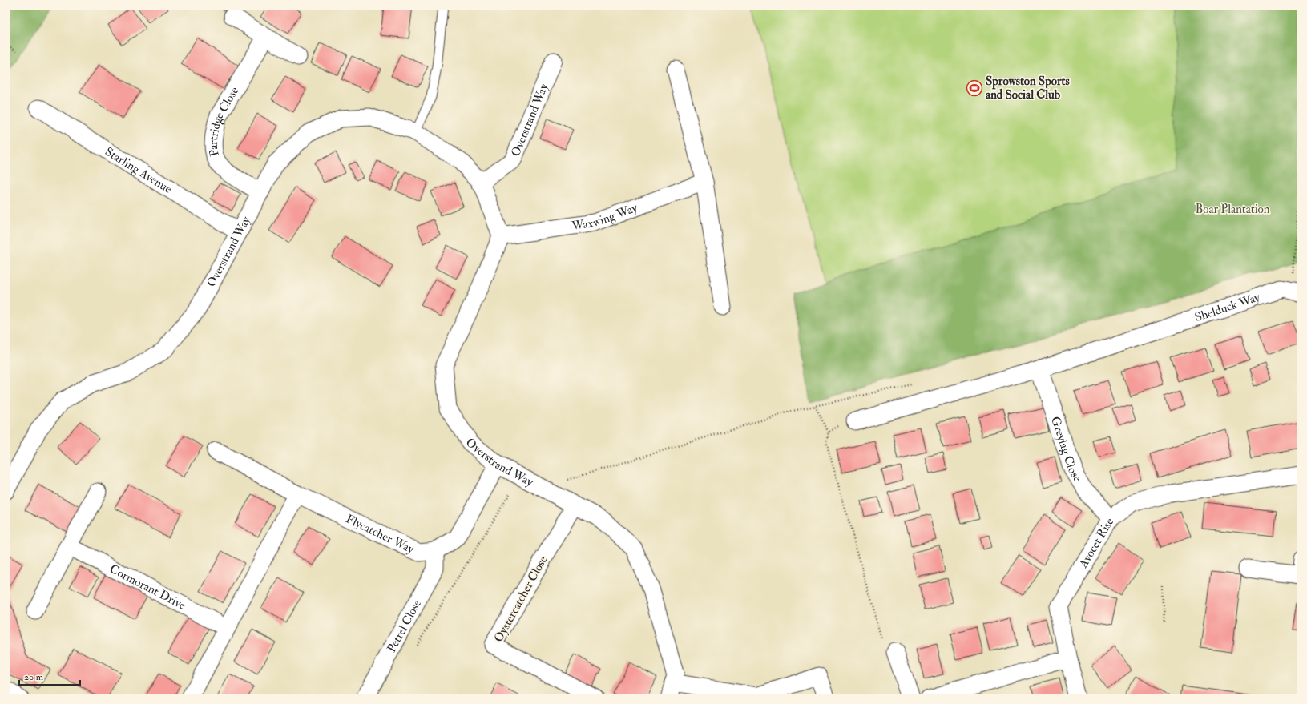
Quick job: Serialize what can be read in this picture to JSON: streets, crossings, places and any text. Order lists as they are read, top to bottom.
{
  "streets": {
    "street": [
      "Overstrand Way",
      "Partridge Close",
      "Starling Avenue",
      "Waxwing Way",
      "Shelduck Way",
      "Greylag Close",
      "Flycatcher Way",
      "Avocet Rise",
      "Cormorant Drive",
      "Oystercatcher Close",
      "Petrel Close"
    ]
  },
  "crossings": [
    ["Overstrand Way", "Partridge Close"],
    ["Overstrand Way", "Starling Avenue"],
    ["Overstrand Way", "Waxwing Way"],
    ["Overstrand Way", "Flycatcher Way"],
    ["Overstrand Way", "Oystercatcher Close"],
    ["Shelduck Way", "Greylag Close"],
    ["Greylag Close", "Avocet Rise"],
    ["Flycatcher Way", "Petrel Close"]
  ],
  "parks": ["Boar Plantation"],
  "places": {
    "sports": ["Sprowston Sports and Social Club"]
  },
  "scale_bar": "20 m"
}
